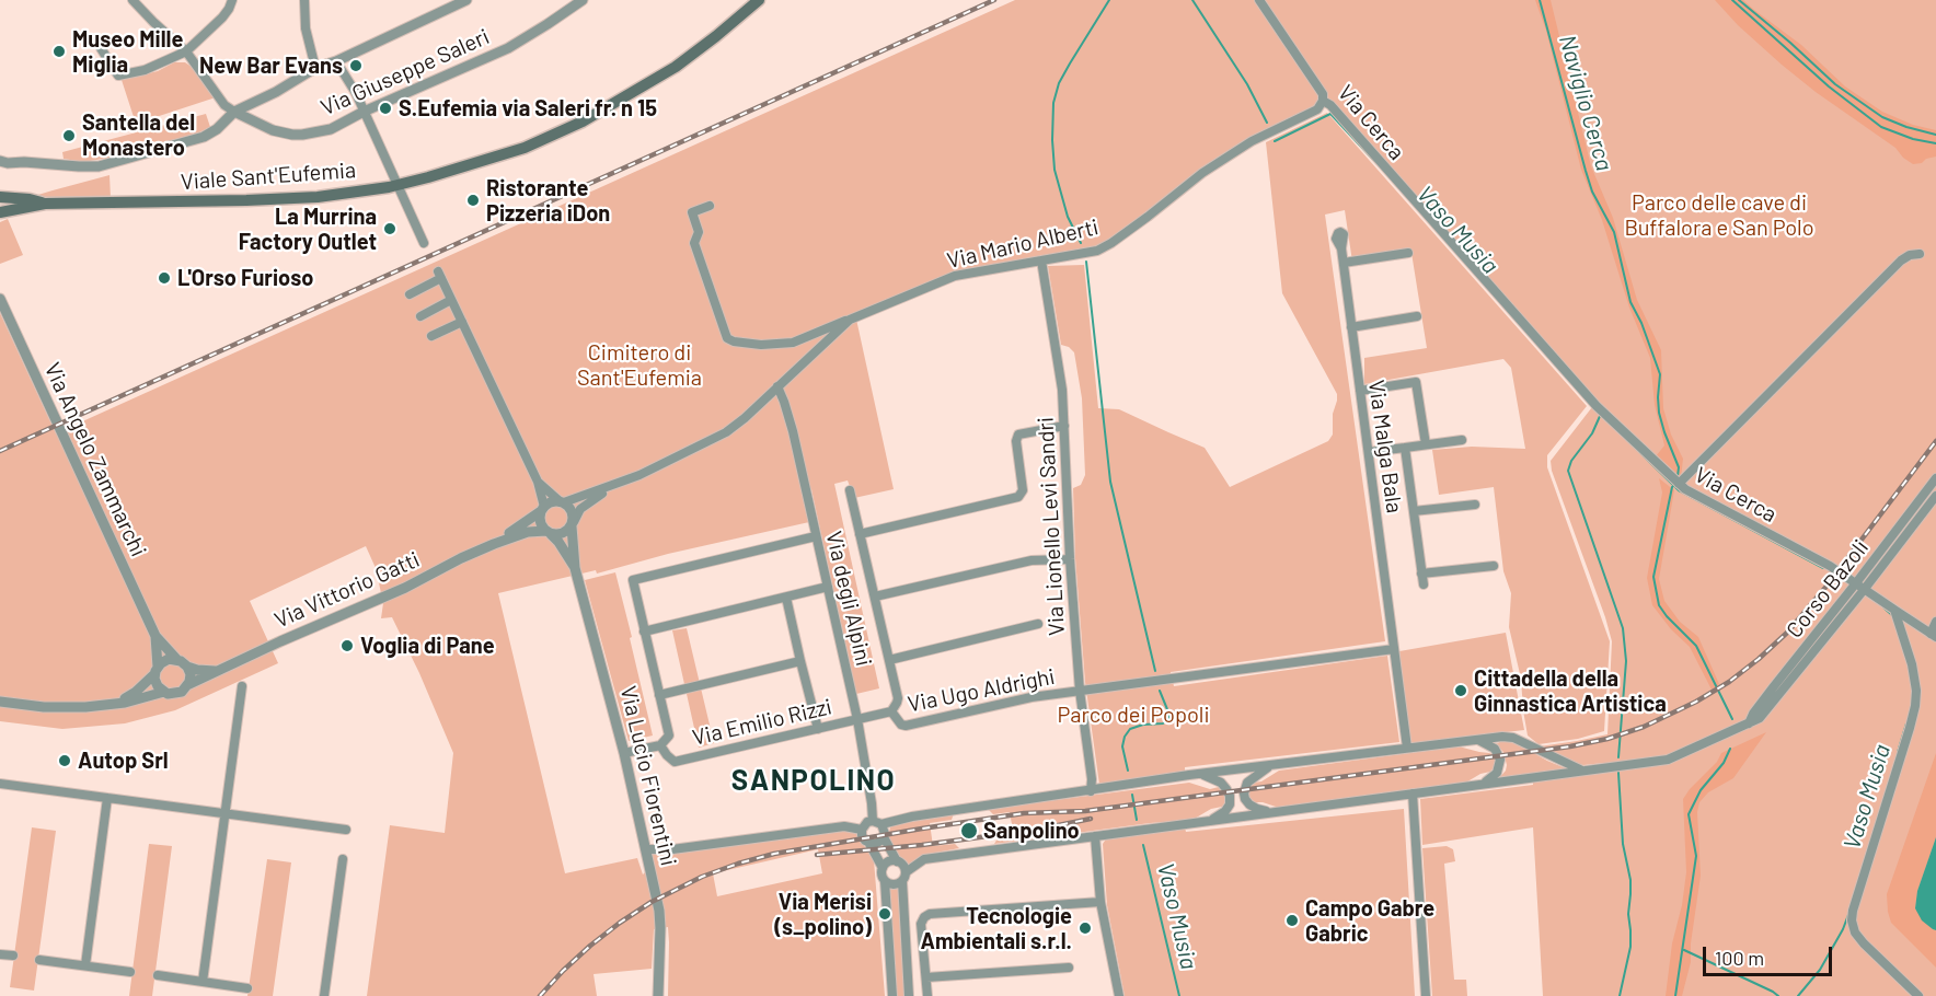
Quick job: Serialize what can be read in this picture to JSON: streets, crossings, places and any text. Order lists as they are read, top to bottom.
{
  "streets": {
    "main road": ["Viale Sant'Eufemia"],
    "street": [
      "Via Giuseppe Saleri",
      "Via Cerca",
      "Via Mario Alberti",
      "Via Malga Bala",
      "Via Angelo Zammarchi",
      "Via Lionello Levi Sandri",
      "Corso Bazoli",
      "Via Vittorio Gatti",
      "Via degli Alpini",
      "Via Ugo Aldrighi",
      "Via Emilio Rizzi",
      "Via Lucio Fiorentini"
    ]
  },
  "crossings": [
    ["Via Cerca", "Via Mario Alberti"],
    ["Via Cerca", "Corso Bazoli"],
    ["Via Mario Alberti", "Via Lionello Levi Sandri"],
    ["Via Mario Alberti", "Via Vittorio Gatti"],
    ["Via Mario Alberti", "Via degli Alpini"],
    ["Via Mario Alberti", "Via Lucio Fiorentini"],
    ["Via Angelo Zammarchi", "Via Vittorio Gatti"],
    ["Via Lionello Levi Sandri", "Via Ugo Aldrighi"],
    ["Via Vittorio Gatti", "Via Lucio Fiorentini"],
    ["Via degli Alpini", "Via Ugo Aldrighi"],
    ["Via degli Alpini", "Via Emilio Rizzi"],
    ["Via Ugo Aldrighi", "Via Emilio Rizzi"]
  ],
  "districts": ["SANPOLINO"],
  "water": ["Naviglio Cerca", "Vaso Musia"],
  "parks": ["Parco delle cave di Buffalora e San Polo", "Cimitero di Sant'Eufemia", "Parco dei Popoli"],
  "places": [
    "Museo Mille Miglia",
    "New Bar Evans",
    "S.Eufemia via Saleri fr. n 15",
    "Santella del Monastero",
    "Ristorante Pizzeria iDon",
    "La Murrina Factory Outlet",
    "L'Orso Furioso",
    "Voglia di Pane",
    "Cittadella della Ginnastica Artistica",
    "Autop Srl",
    "Sanpolino",
    "Via Merisi (s_polino)",
    "Campo Gabre Gabric",
    "Tecnologie Ambientali s.r.l."
  ],
  "scale_bar": "100 m"
}
